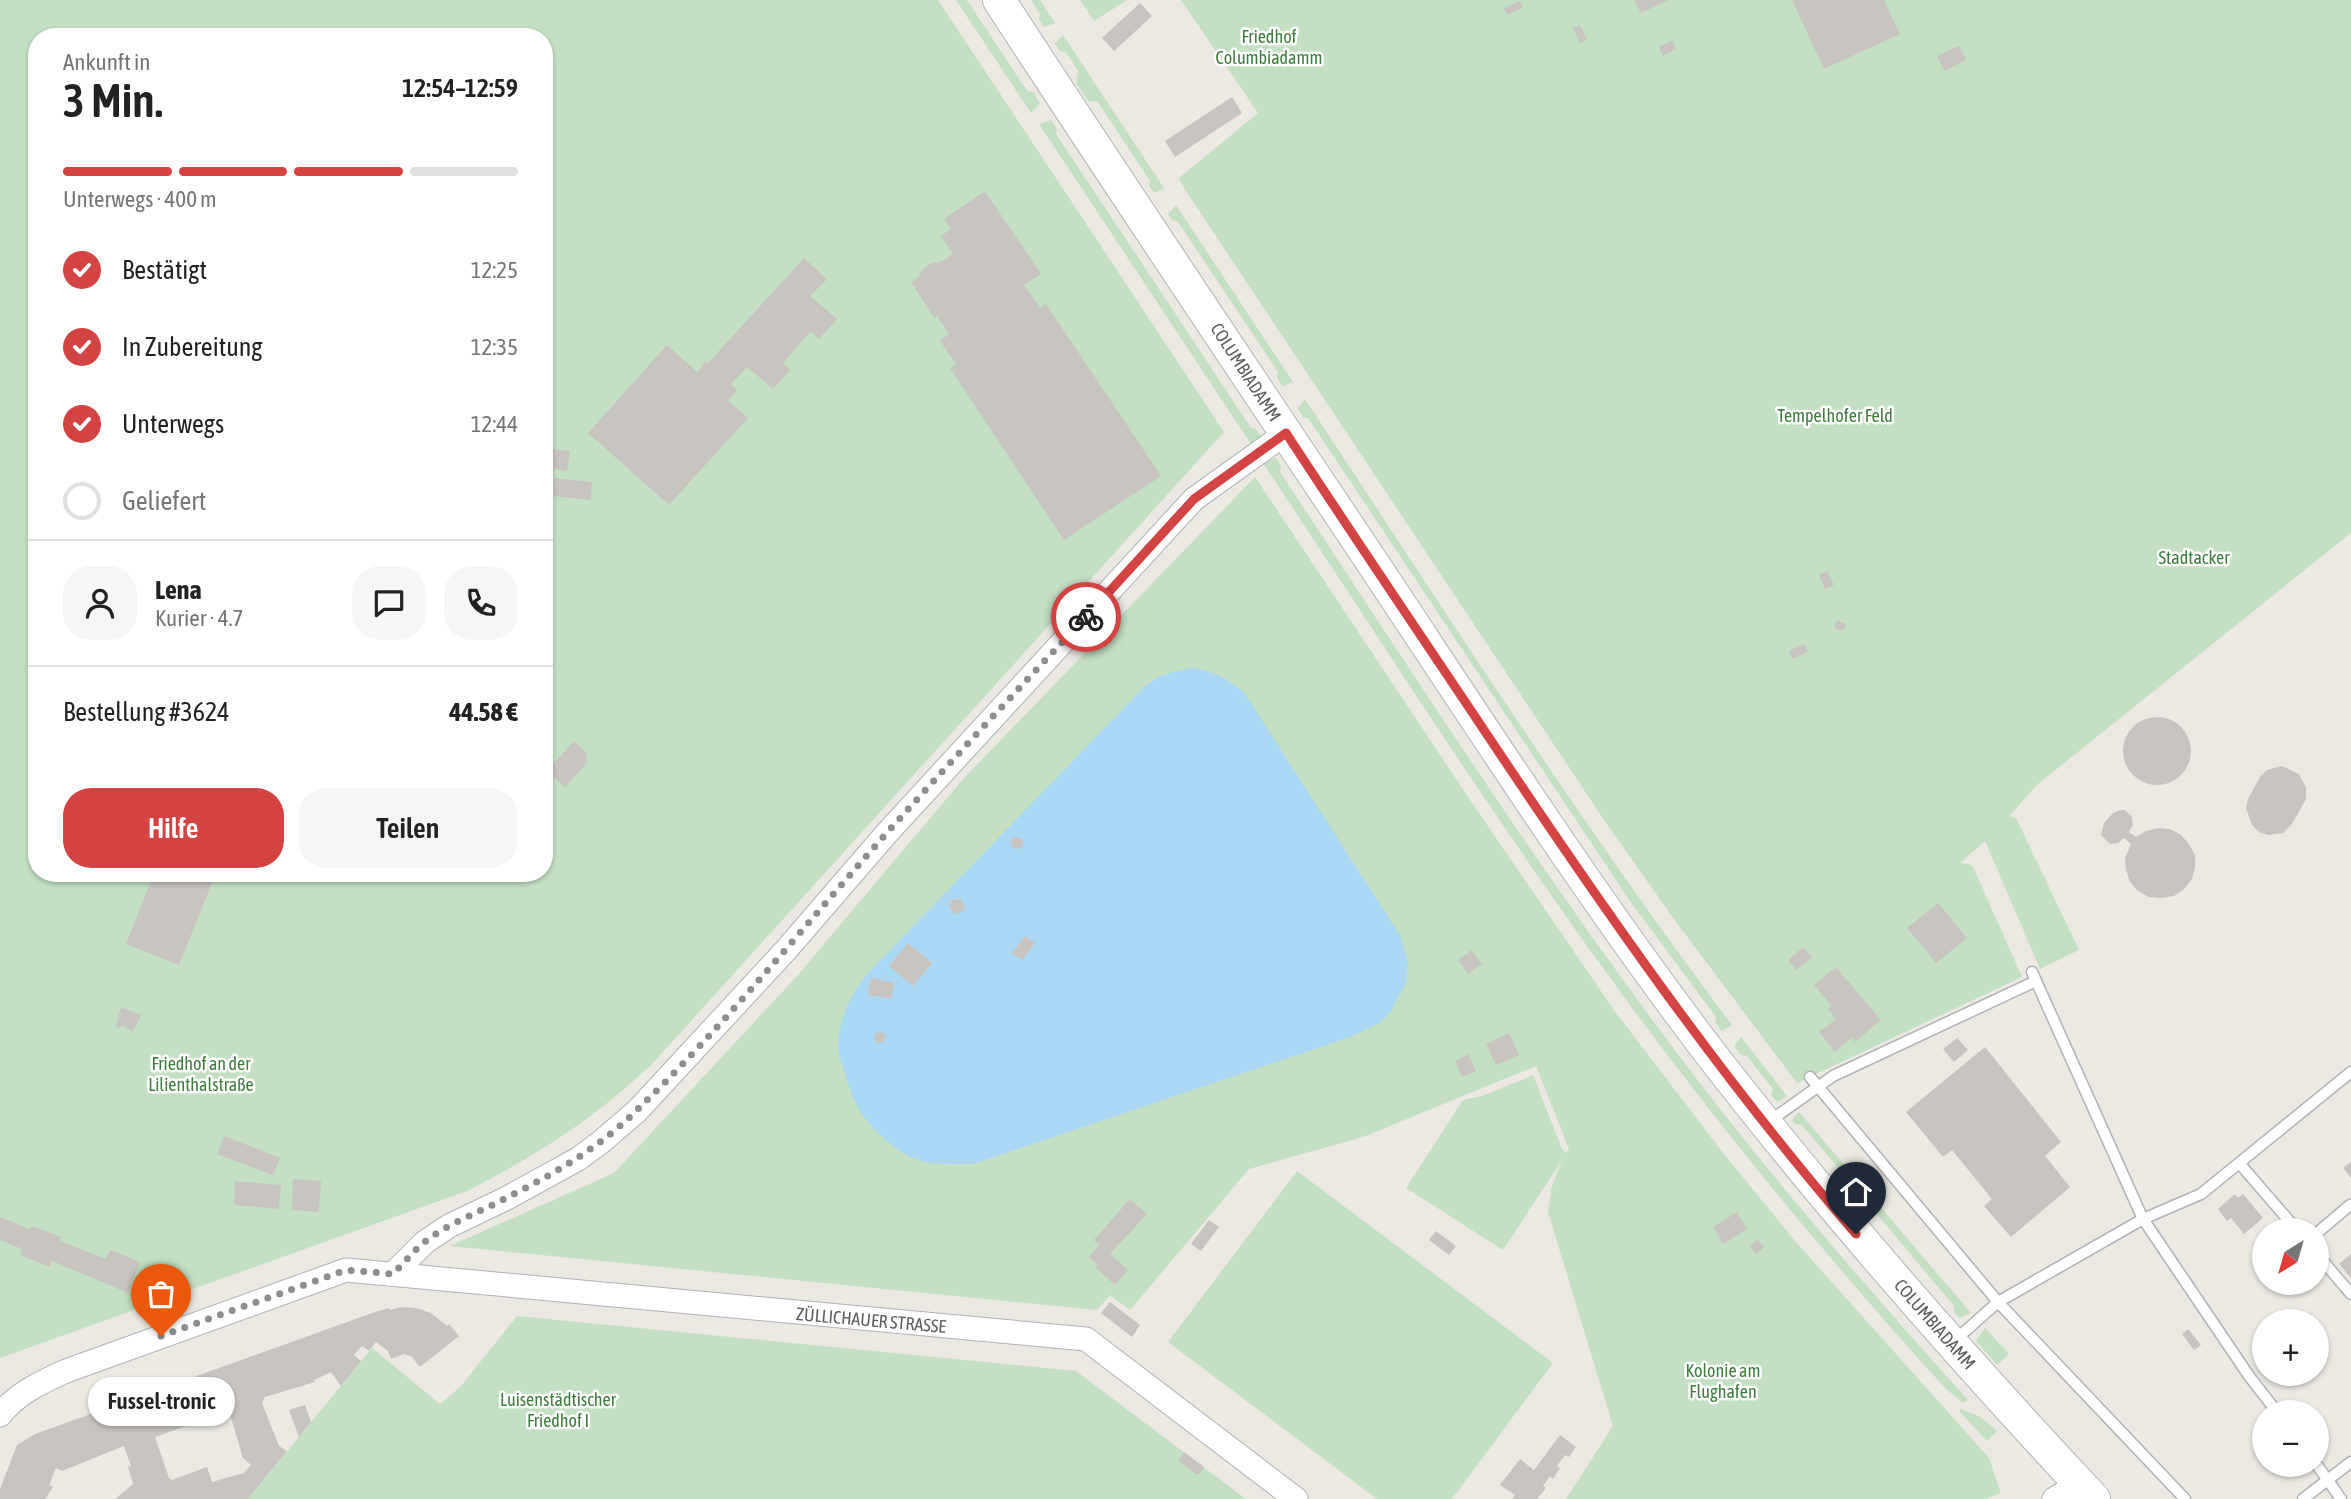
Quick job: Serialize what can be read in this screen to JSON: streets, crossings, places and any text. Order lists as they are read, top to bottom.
{
  "streets": {
    "main road": ["COLUMBIADAMM"],
    "street": ["ZÜLLICHAUER STRASSE"]
  },
  "parks": [
    "Friedhof Columbiadamm",
    "Tempelhofer Feld",
    "Stadtacker",
    "Friedhof an der Lilienthalstraße",
    "Kolonie am Flughafen",
    "Luisenstädtischer Friedhof I"
  ],
  "places": ["Fussel-tronic"],
  "north": "bottom left",
  "page": {
    "heading": ["3 Min.", "Ankunft in", "12:54–12:59"],
    "panel": [
      "Lena",
      "Kurier · 4.7",
      "Bestellung #3624",
      "44.58 €"
    ],
    "bar": "Unterwegs · 400 m",
    "list": [
      ["Bestätigt", "12:25"],
      ["In Zubereitung", "12:35"],
      ["Unterwegs", "12:44"],
      "Geliefert"
    ],
    "buttons": ["Hilfe", "Teilen"],
    "map_buttons": ["+", "−"],
    "bubble": "Fussel-tronic"
  }
}
